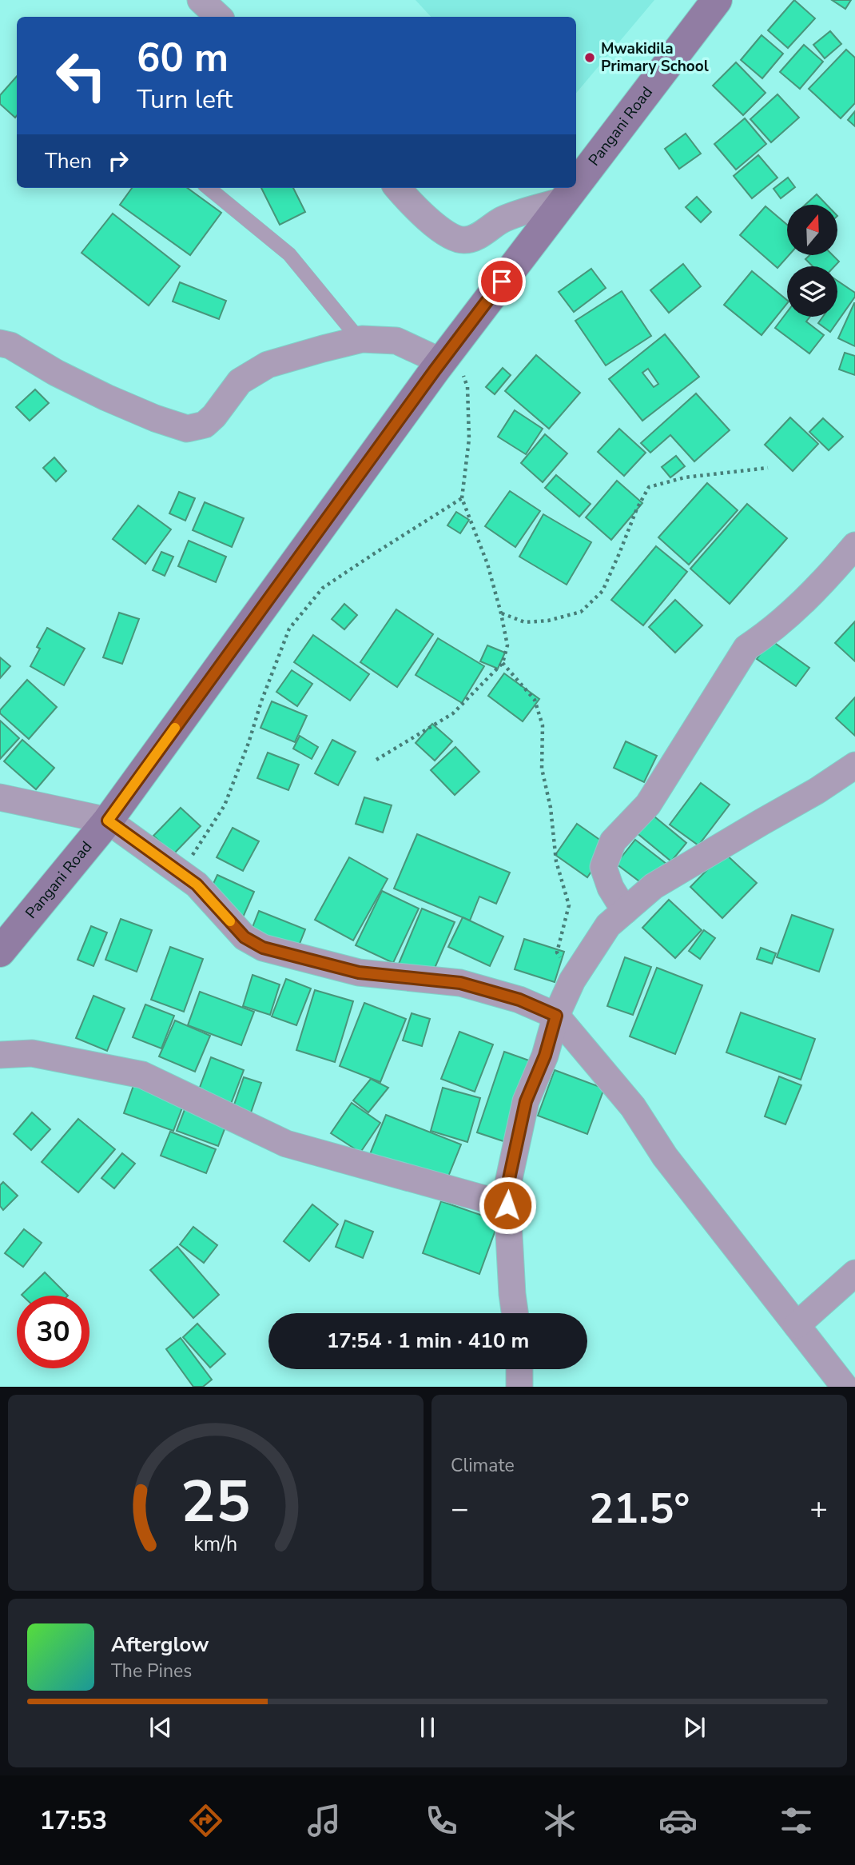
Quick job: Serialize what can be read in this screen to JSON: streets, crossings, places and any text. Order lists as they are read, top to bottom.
{
  "streets": {
    "main road": ["Pangani Road"]
  },
  "places": ["Mwakidila Primary School"],
  "north": "top",
  "page": {
    "turn": ["60 m", "Turn left"],
    "then": "Then",
    "limit": "30",
    "trip": "17:54 · 1 min · 410 m",
    "tile": "Climate",
    "heat": ["−", "21.5°", "+"],
    "song": ["Afterglow", "The Pines"],
    "tabs": "17:53",
    "gauge": ["25", "km/h"]
  }
}
